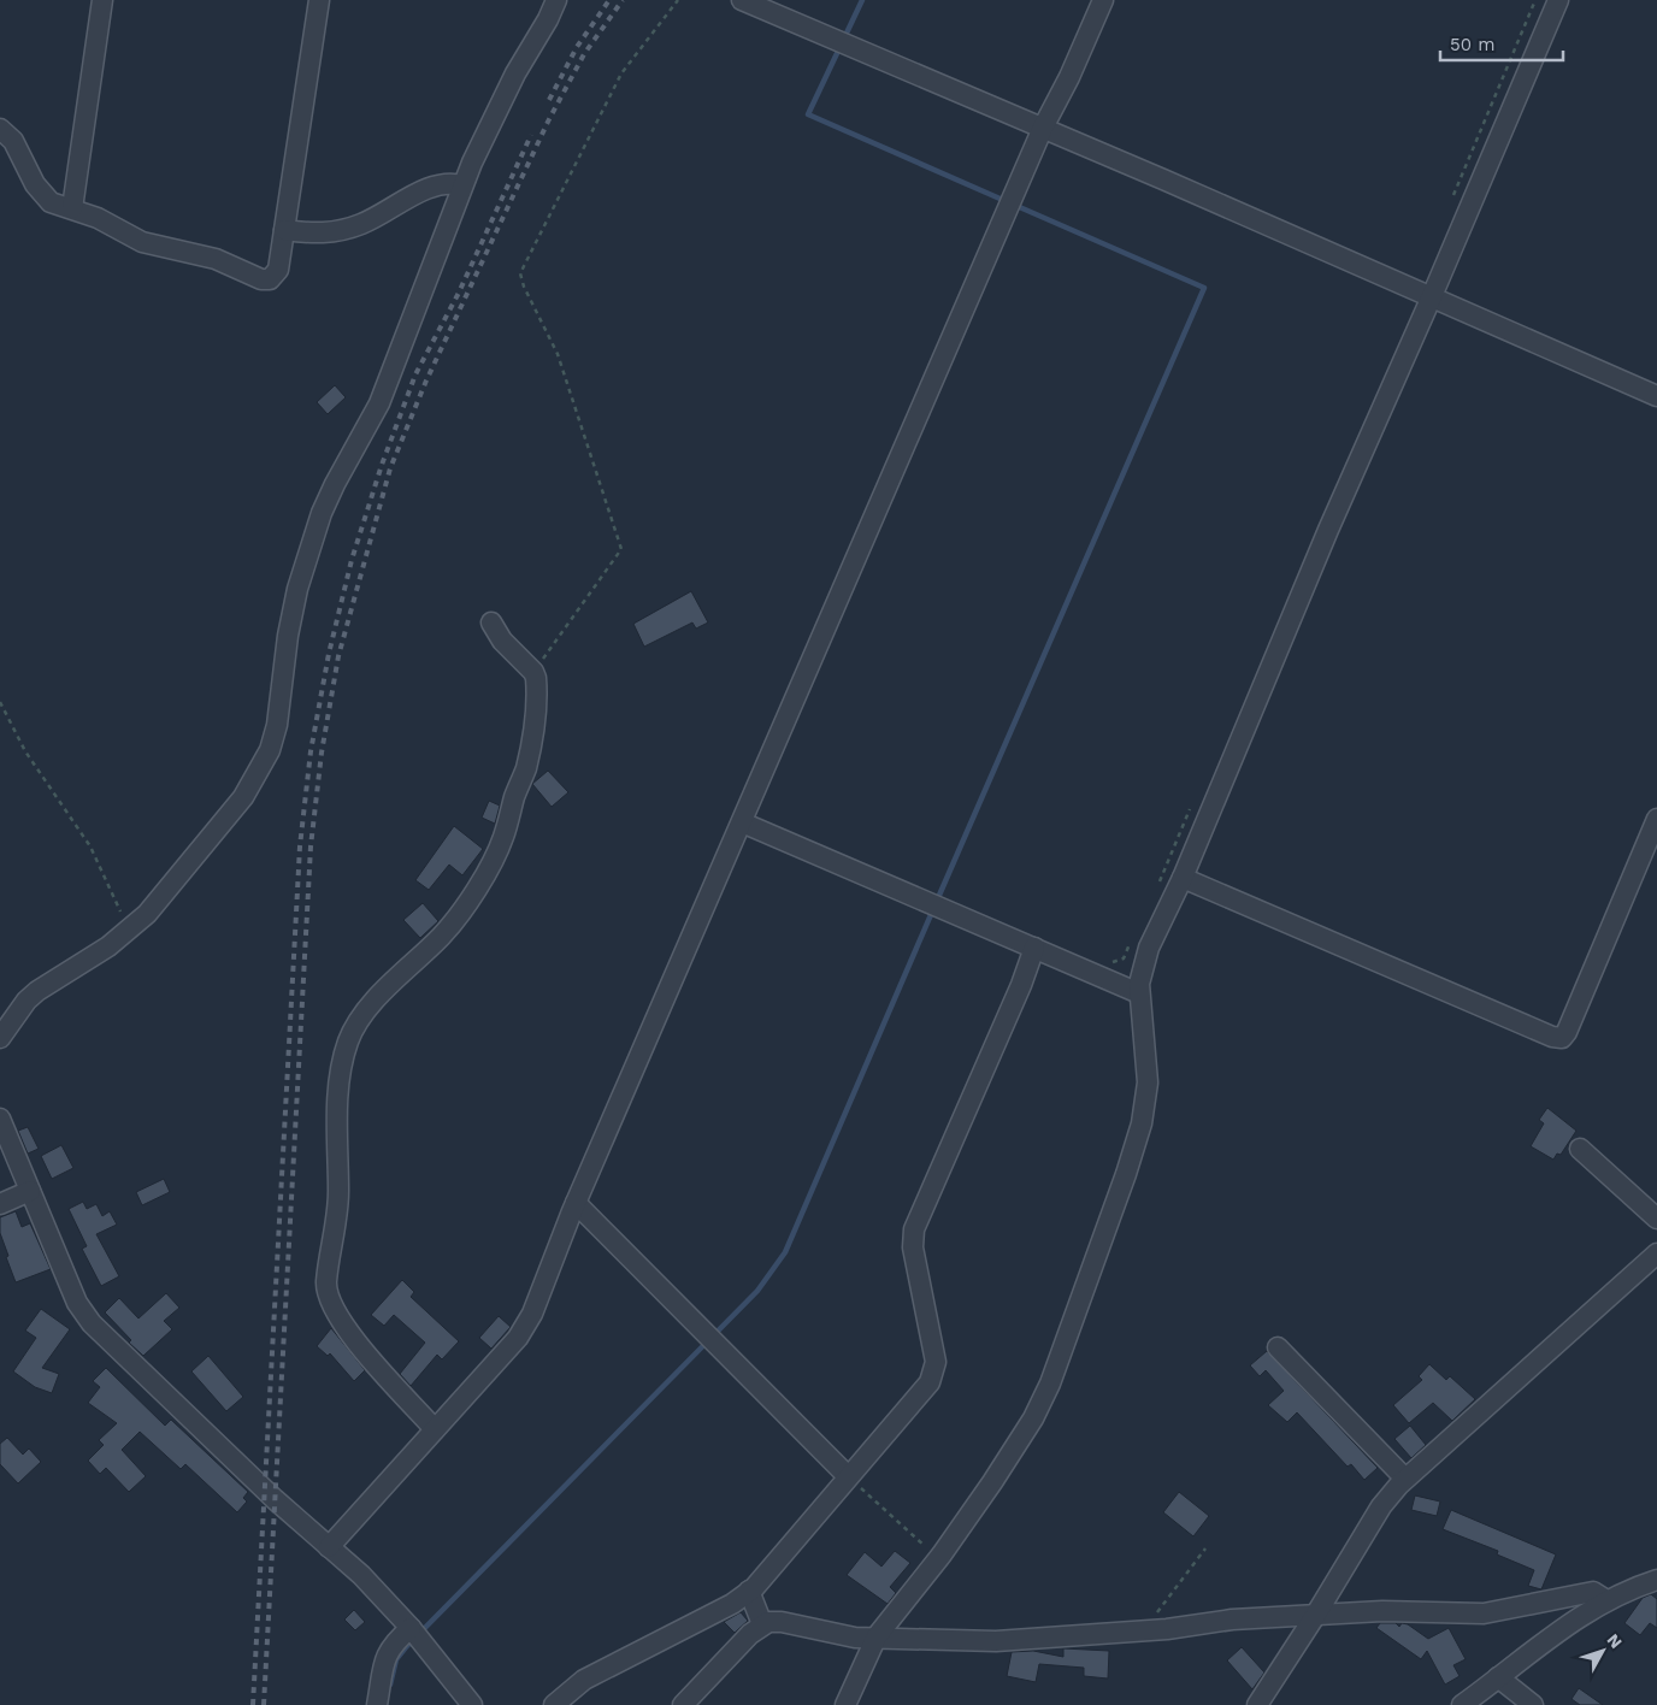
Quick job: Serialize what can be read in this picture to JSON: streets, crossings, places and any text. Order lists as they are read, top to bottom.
{
  "scale_bar": "50 m",
  "north": "top right"
}
